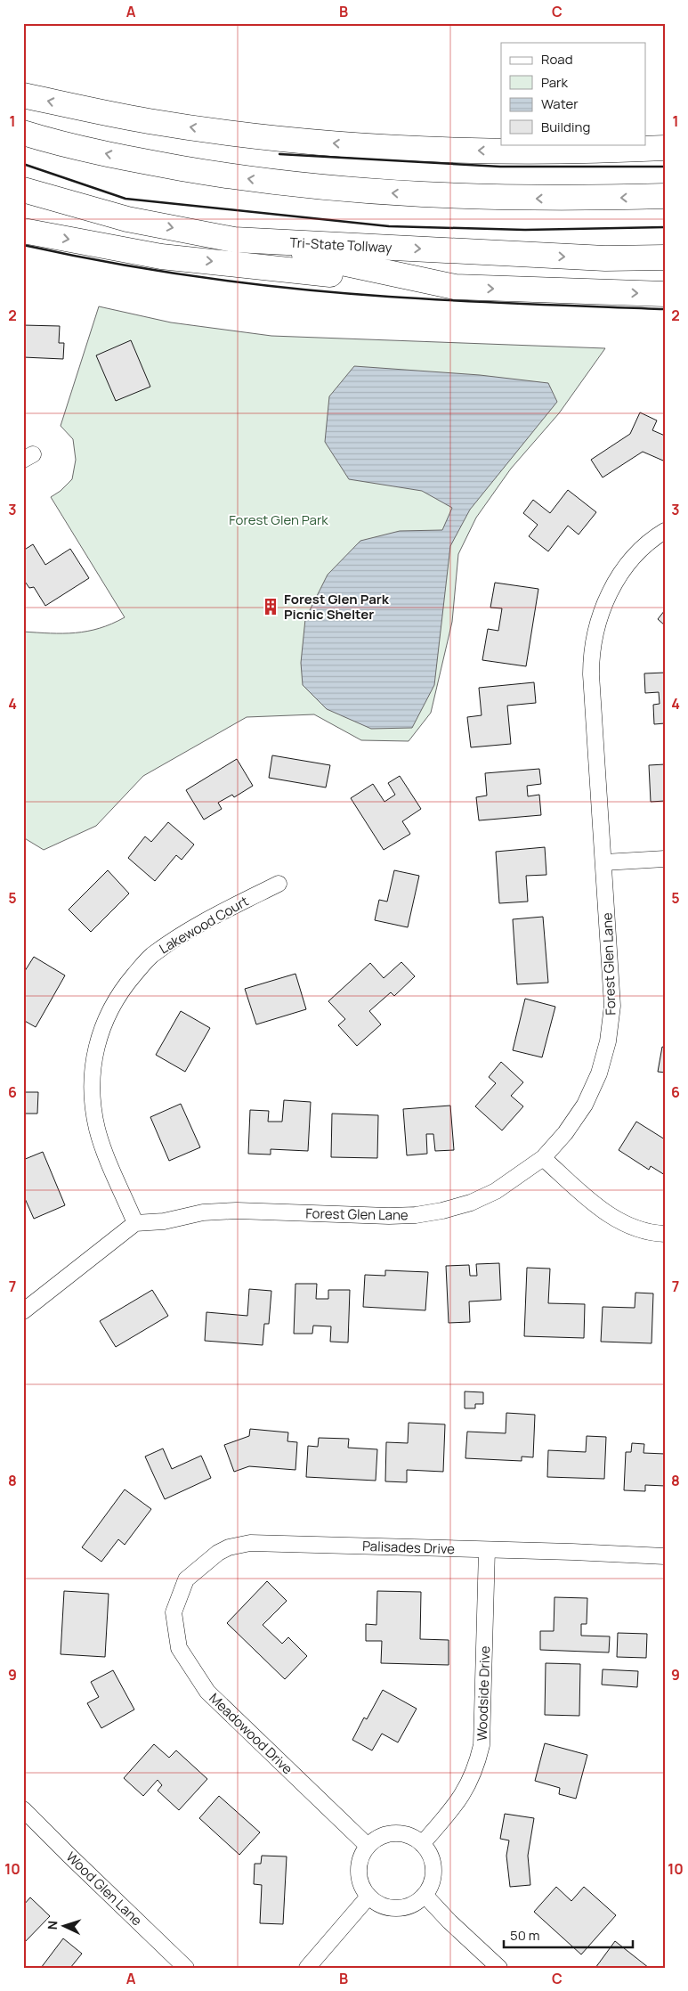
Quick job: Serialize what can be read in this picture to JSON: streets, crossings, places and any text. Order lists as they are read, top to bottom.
{
  "streets": {
    "highway": ["Tri-State Tollway"],
    "street": [
      "Lakewood Court",
      "Forest Glen Lane",
      "Palisades Drive",
      "Woodside Drive",
      "Meadowood Drive",
      "Wood Glen Lane"
    ]
  },
  "crossings": [
    ["Lakewood Court", "Forest Glen Lane"],
    ["Palisades Drive", "Woodside Drive"],
    ["Palisades Drive", "Meadowood Drive"],
    ["Woodside Drive", "Meadowood Drive"]
  ],
  "parks": ["Forest Glen Park"],
  "places": {
    "building": ["Forest Glen Park Picnic Shelter"]
  },
  "legend": [
    "Road",
    "Park",
    "Water",
    "Building"
  ],
  "scale_bar": "50 m",
  "north": "left",
  "grid": {
    "columns": ["A", "B", "C"],
    "rows": [
      "1",
      "2",
      "3",
      "4",
      "5",
      "6",
      "7",
      "8",
      "9",
      "10"
    ]
  }
}
